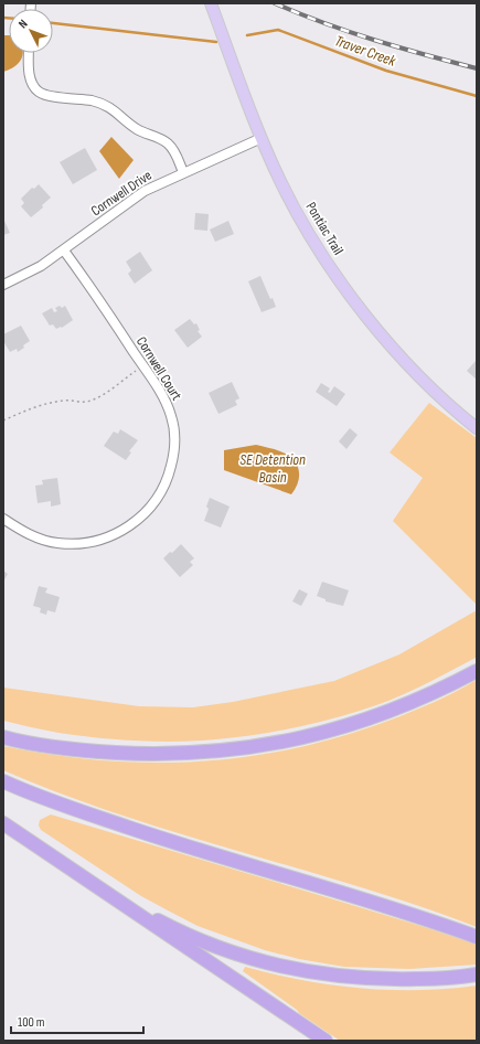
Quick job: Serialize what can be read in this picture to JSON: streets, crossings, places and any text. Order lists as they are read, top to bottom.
{
  "streets": {
    "main road": ["Pontiac Trail"],
    "street": ["Cornwell Drive", "Cornwell Court"]
  },
  "crossings": [
    ["Cornwell Drive", "Pontiac Trail"],
    ["Cornwell Drive", "Cornwell Court"]
  ],
  "water": ["Traver Creek", "SE Detention Basin"],
  "scale_bar": "100 m",
  "north": "top left"
}
